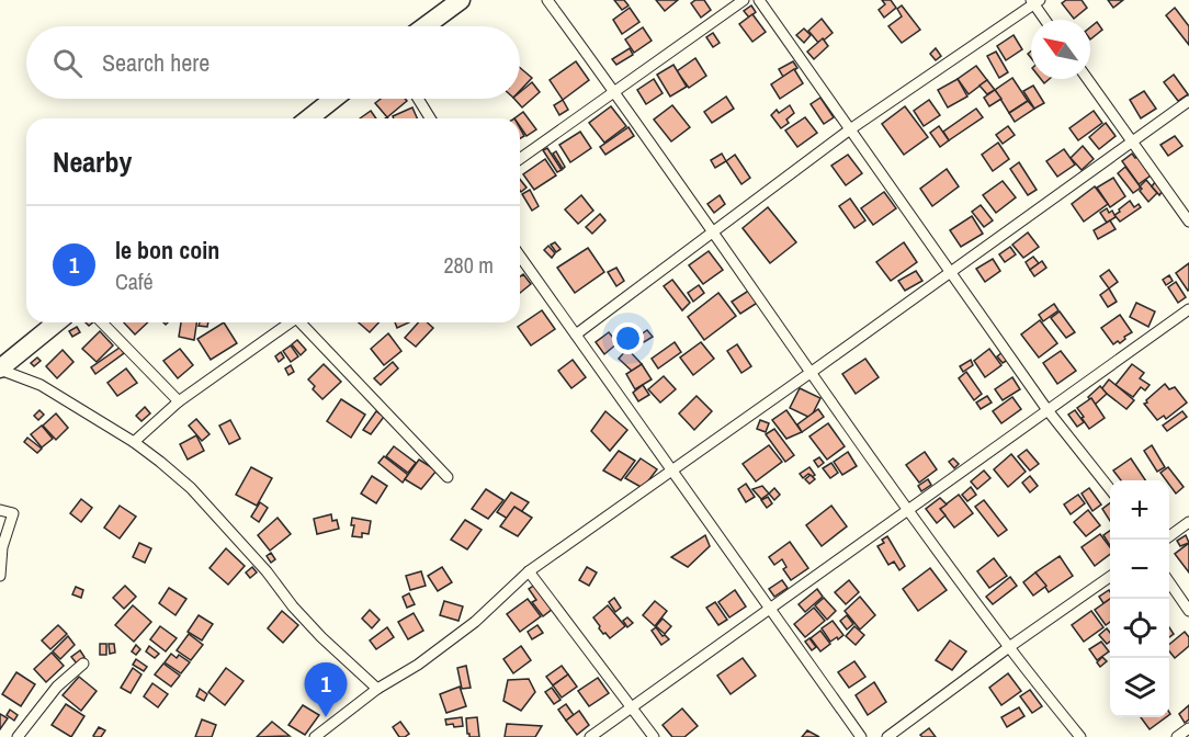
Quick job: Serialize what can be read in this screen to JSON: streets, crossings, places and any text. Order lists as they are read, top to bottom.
{
  "north": "top left",
  "page": {
    "search": "Search here",
    "heading": "Nearby",
    "list": [
      {
        "mark": "1",
        "name": "le bon coin",
        "note": "Café",
        "value": "280 m"
      }
    ],
    "map_buttons": ["+", "−"],
    "pins": "1"
  }
}
